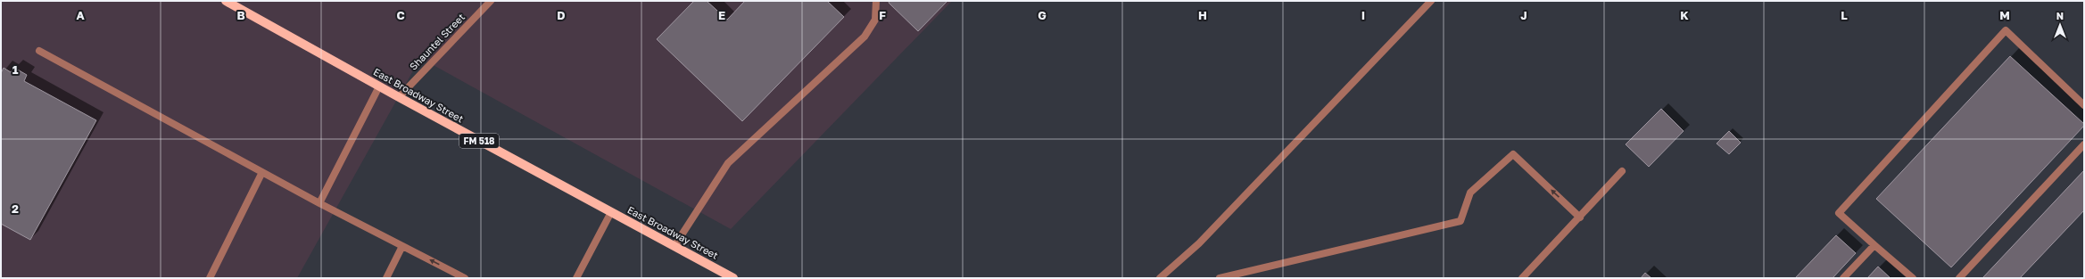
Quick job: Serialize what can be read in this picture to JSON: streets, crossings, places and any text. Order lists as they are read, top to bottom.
{
  "streets": {
    "main road": ["East Broadway Street", "FM 518"],
    "street": ["Shauntel Street"]
  },
  "crossings": [
    ["Shauntel Street", "East Broadway Street"]
  ],
  "north": "top",
  "grid": {
    "columns": [
      "A",
      "B",
      "C",
      "D",
      "E",
      "F",
      "G",
      "H",
      "I",
      "J",
      "K",
      "L",
      "M"
    ],
    "rows": ["1", "2"]
  }
}
